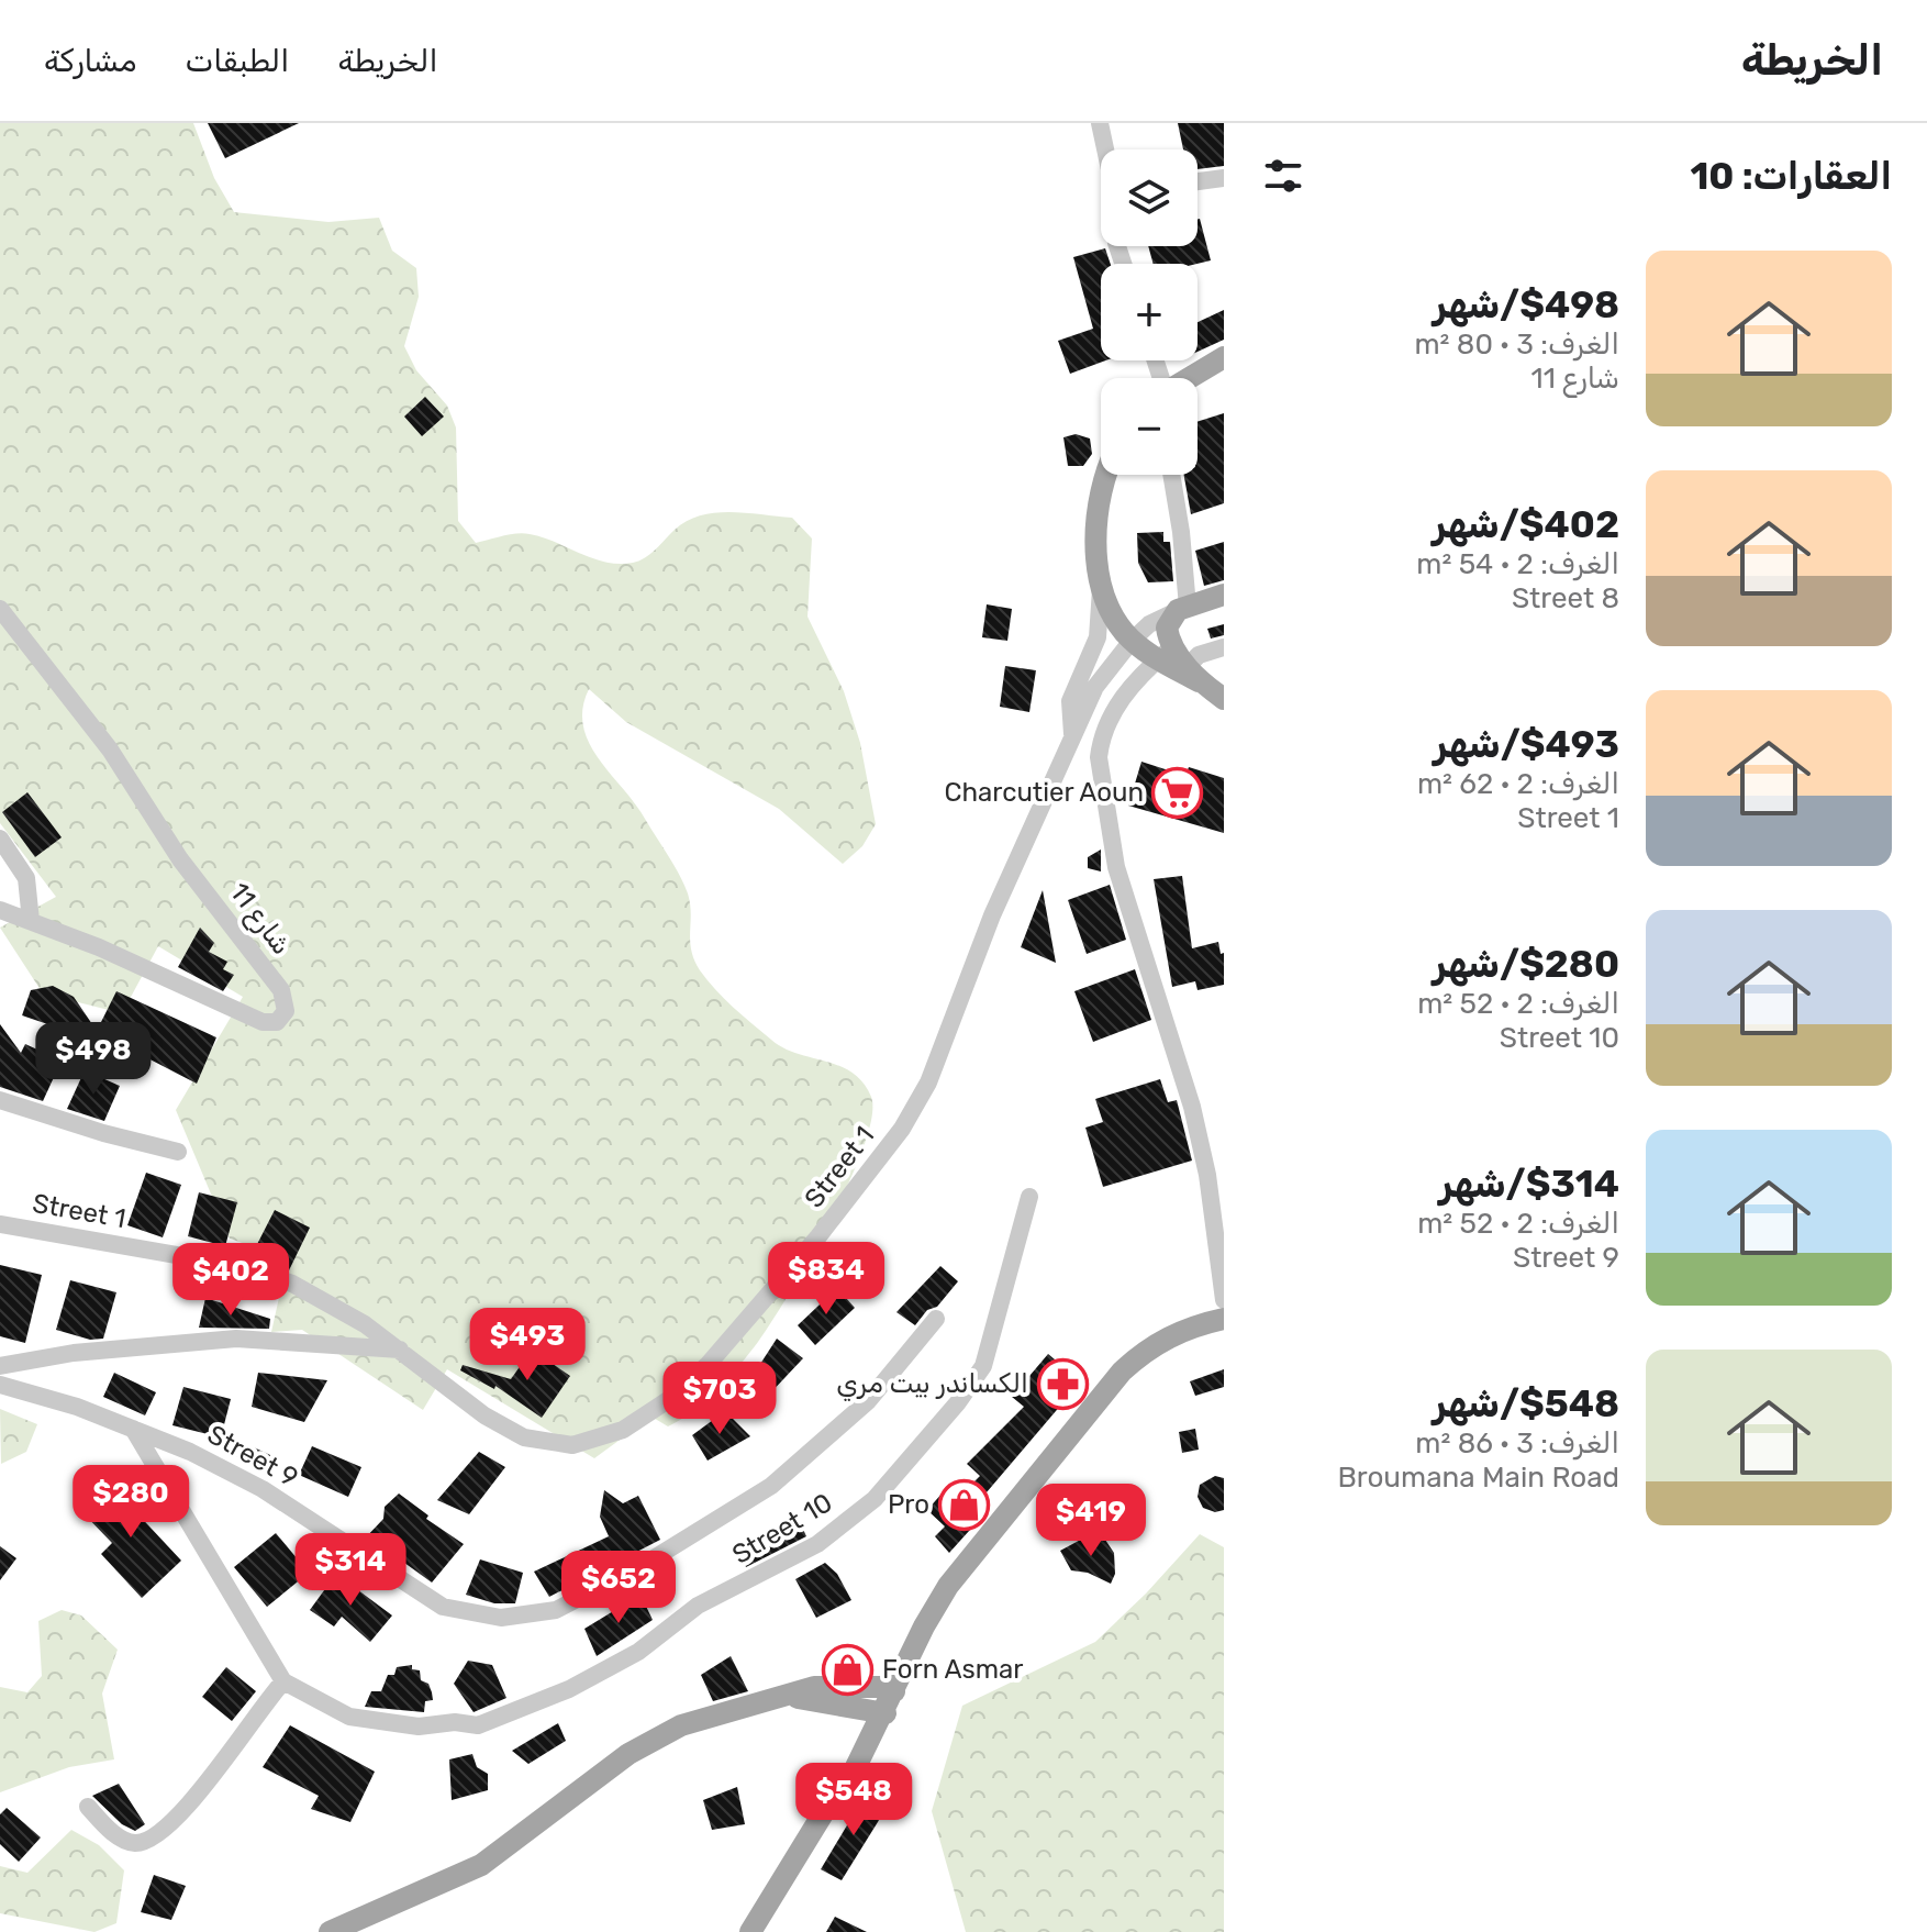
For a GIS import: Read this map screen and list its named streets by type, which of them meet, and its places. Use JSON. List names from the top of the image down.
{
  "streets": {
    "street": [
      "شارع 11",
      "Street 1",
      "Street 9",
      "Street 10"
    ]
  },
  "places": {
    "supermarket": ["Charcutier Aoun"],
    "pharmacy": ["الكساندر بيت مري"],
    "shop": ["Pro", "Forn Asmar"]
  },
  "page": {
    "header": "الخريطة",
    "nav": ["الخريطة", "الطبقات", "مشاركة"],
    "heading": "العقارات: 10",
    "map_buttons": ["+", "−"],
    "list": [
      {
        "name": "$498/شهر",
        "note": "الغرف: 3 · 80 m² · شارع 11"
      },
      {
        "name": "$402/شهر",
        "note": "الغرف: 2 · 54 m² · Street 8"
      },
      {
        "name": "$493/شهر",
        "note": "الغرف: 2 · 62 m² · Street 1"
      },
      {
        "name": "$280/شهر",
        "note": "الغرف: 2 · 52 m² · Street 10"
      },
      {
        "name": "$314/شهر",
        "note": "الغرف: 2 · 52 m² · Street 9"
      },
      {
        "name": "$548/شهر",
        "note": "الغرف: 3 · 86 m² · Broumana Main Road"
      }
    ],
    "price": [
      "$498",
      "$834",
      "$402",
      "$493",
      "$703",
      "$280",
      "$419",
      "$314",
      "$652",
      "$548"
    ]
  }
}
